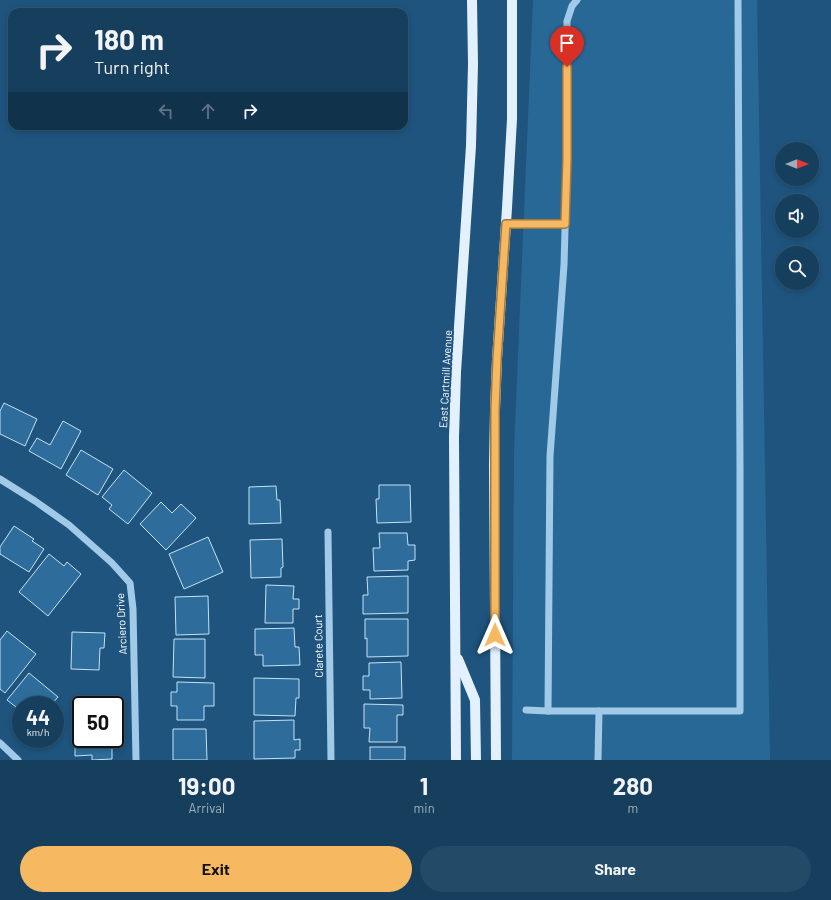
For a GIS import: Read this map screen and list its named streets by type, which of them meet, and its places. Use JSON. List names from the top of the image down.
{
  "streets": {
    "main road": ["East Cartmill Avenue"],
    "street": ["Arciero Drive", "Clarete Court"]
  },
  "north": "right",
  "page": {
    "turn": ["180 m", "Turn right"],
    "speed": "44 km/h",
    "limit": "50",
    "eta": [
      "19:00",
      "Arrival",
      "1",
      "min",
      "280",
      "m"
    ],
    "buttons": ["Exit", "Share"]
  }
}
